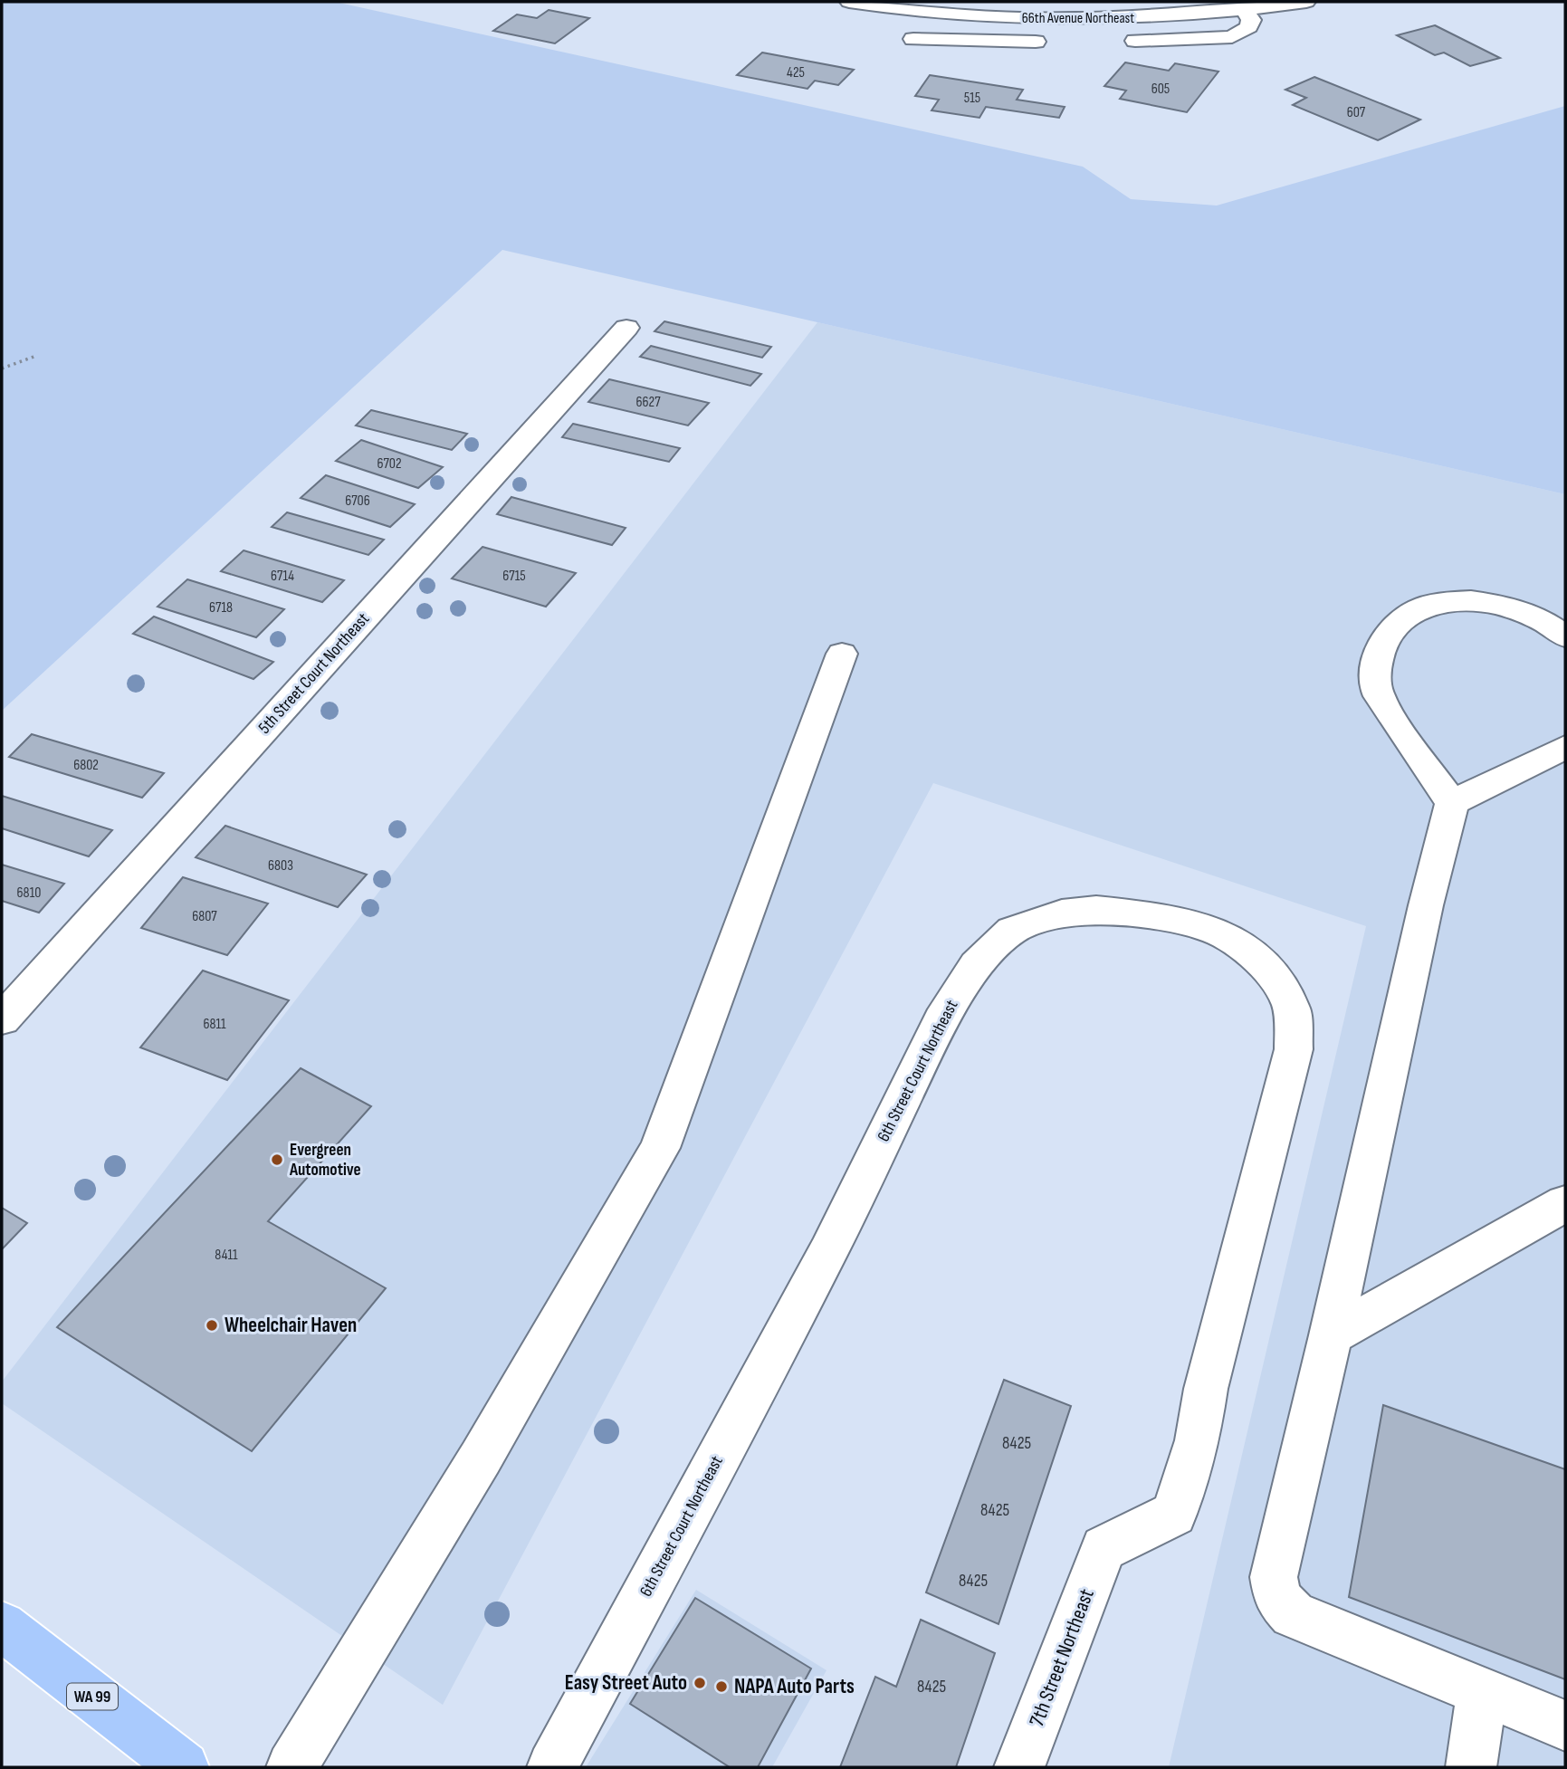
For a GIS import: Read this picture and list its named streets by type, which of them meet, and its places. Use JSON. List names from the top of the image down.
{
  "streets": {
    "main road": ["WA 99"],
    "street": [
      "66th Avenue Northeast",
      "5th Street Court Northeast",
      "6th Street Court Northeast",
      "7th Street Northeast"
    ]
  },
  "crossings": [
    ["6th Street Court Northeast", "7th Street Northeast"]
  ],
  "places": [
    "Evergreen Automotive",
    "Wheelchair Haven",
    "Easy Street Auto",
    "NAPA Auto Parts"
  ],
  "house_numbers": [
    "425",
    "605",
    "515",
    "607",
    "6627",
    "6702",
    "6706",
    "6714",
    "6715",
    "6718",
    "6802",
    "6803",
    "6810",
    "6807",
    "6811",
    "8411",
    "8425",
    "8425",
    "8425",
    "8425"
  ]
}
